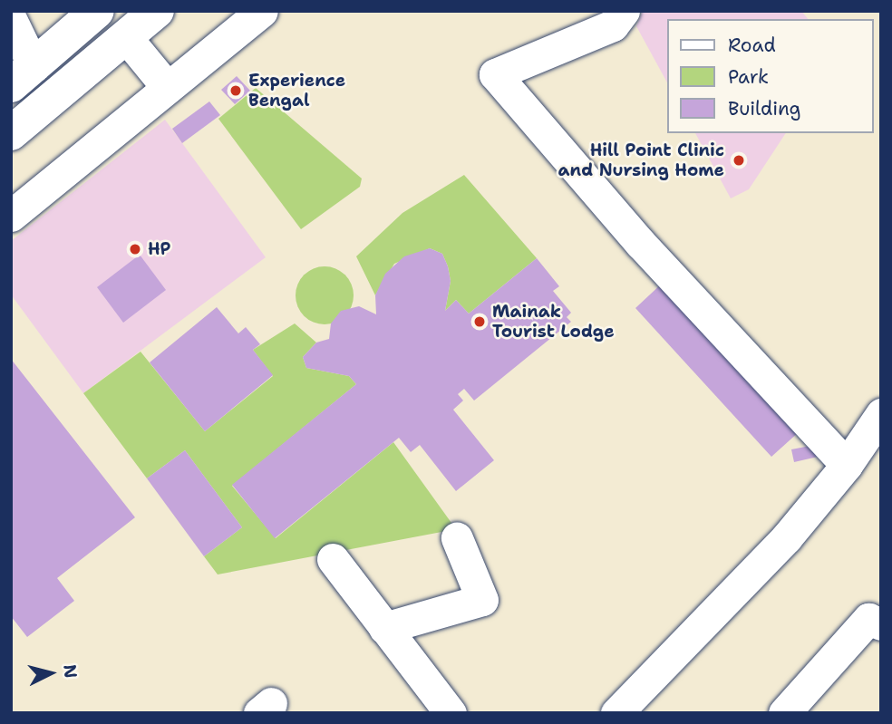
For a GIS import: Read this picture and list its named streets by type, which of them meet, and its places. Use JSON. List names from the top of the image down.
{
  "places": [
    "Experience Bengal",
    "Hill Point Clinic and Nursing Home",
    "HP",
    "Mainak Tourist Lodge"
  ],
  "legend": ["Road", "Park", "Building"],
  "north": "right"
}
